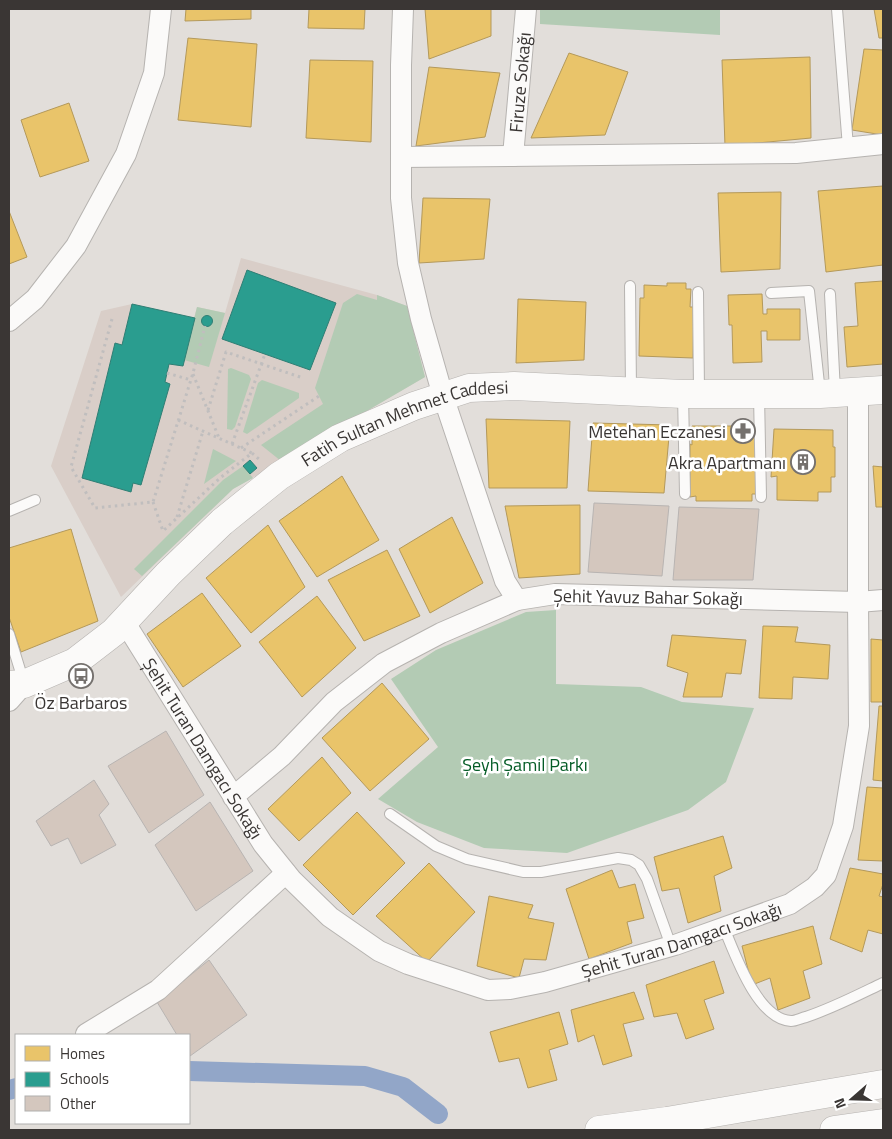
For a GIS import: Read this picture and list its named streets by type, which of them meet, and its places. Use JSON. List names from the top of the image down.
{
  "streets": {
    "main road": ["Fatih Sultan Mehmet Caddesi"],
    "street": ["Firuze Sokağı", "Şehit Yavuz Bahar Sokağı", "Şehit Turan Damgacı Sokağı"]
  },
  "crossings": [
    ["Fatih Sultan Mehmet Caddesi", "Şehit Turan Damgacı Sokağı"],
    ["Şehit Yavuz Bahar Sokağı", "Şehit Turan Damgacı Sokağı"]
  ],
  "parks": ["Şeyh Şamil Parkı"],
  "places": {
    "pharmacy": ["Metehan Eczanesi"],
    "building": ["Akra Apartmanı"],
    "bus stop": ["Öz Barbaros"]
  },
  "legend": ["Homes", "Schools", "Other"],
  "north": "left"
}
